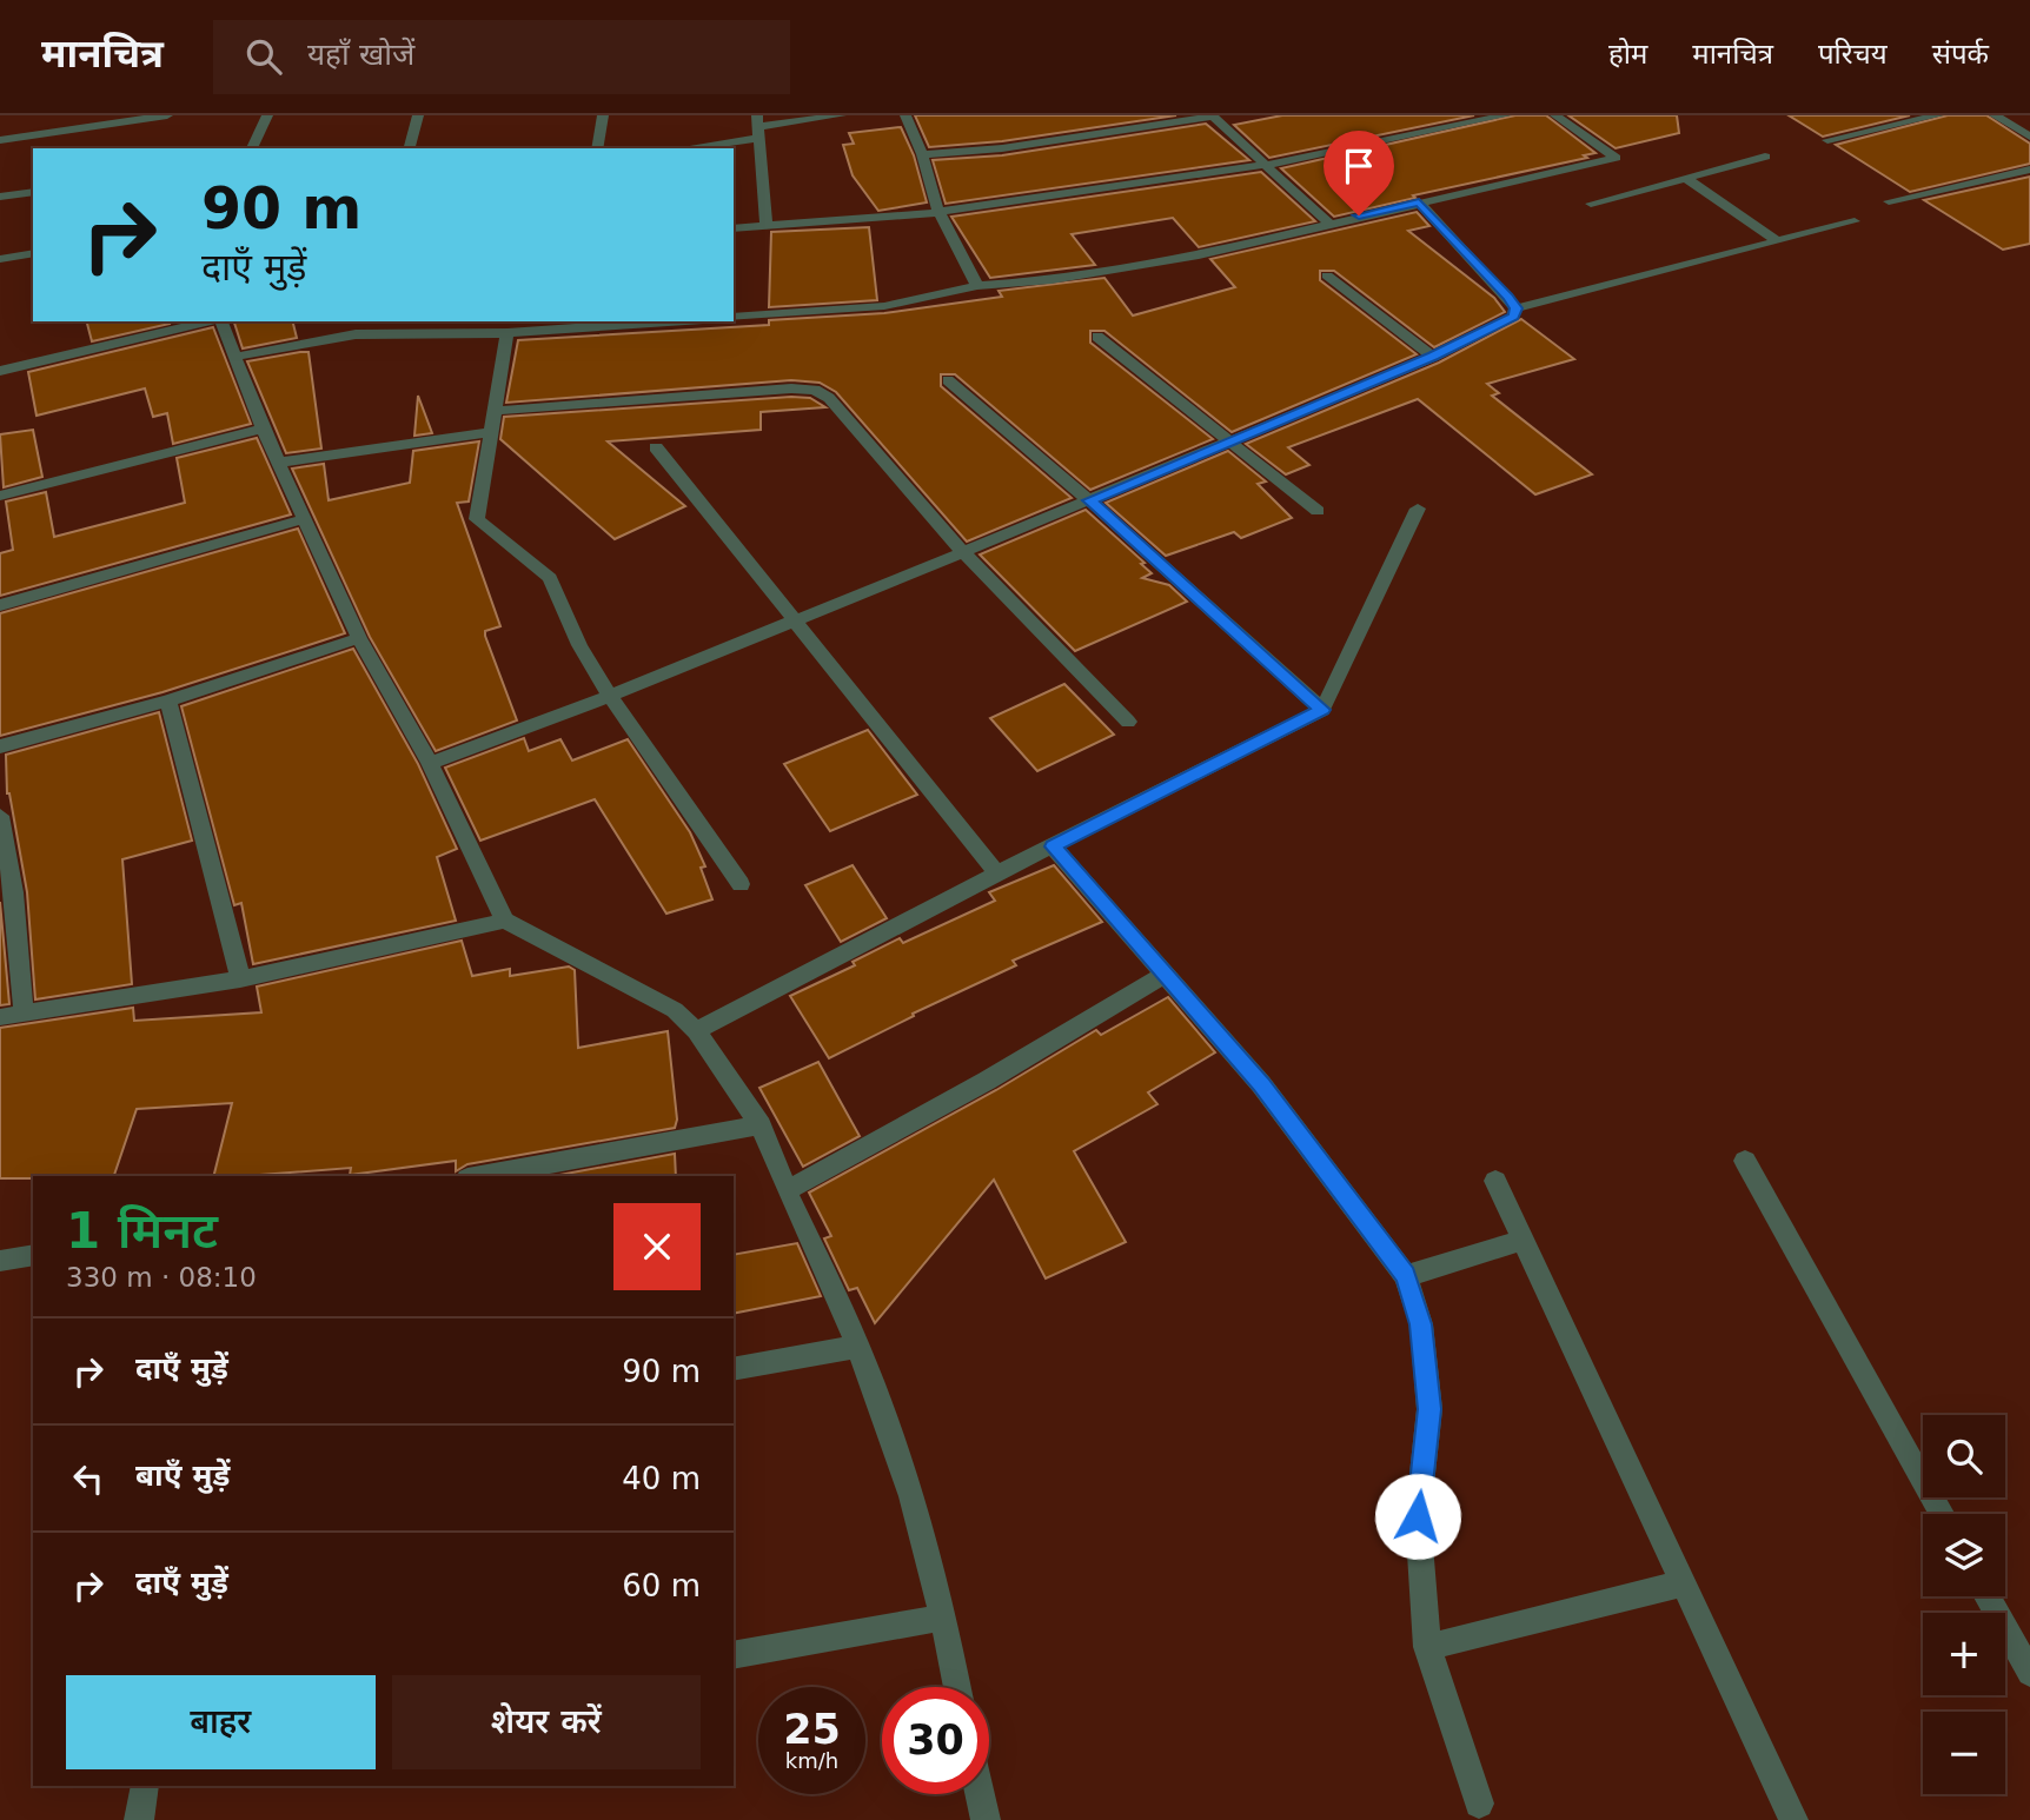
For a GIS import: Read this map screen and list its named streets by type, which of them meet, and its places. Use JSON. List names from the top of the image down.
{
  "page": {
    "header": "मानचित्र",
    "search": "यहाँ खोजें",
    "nav": [
      "होम",
      "मानचित्र",
      "परिचय",
      "संपर्क"
    ],
    "turn": ["90 m", "दाएँ मुड़ें"],
    "heading": ["1 मिनट", "330 m · 08:10"],
    "list": [
      {
        "name": "दाएँ मुड़ें",
        "value": "90 m"
      },
      {
        "name": "बाएँ मुड़ें",
        "value": "40 m"
      },
      {
        "name": "दाएँ मुड़ें",
        "value": "60 m"
      }
    ],
    "map_buttons": ["+", "−"],
    "buttons": ["बाहर", "शेयर करें"],
    "speed": "25 km/h",
    "limit": "30"
  }
}
